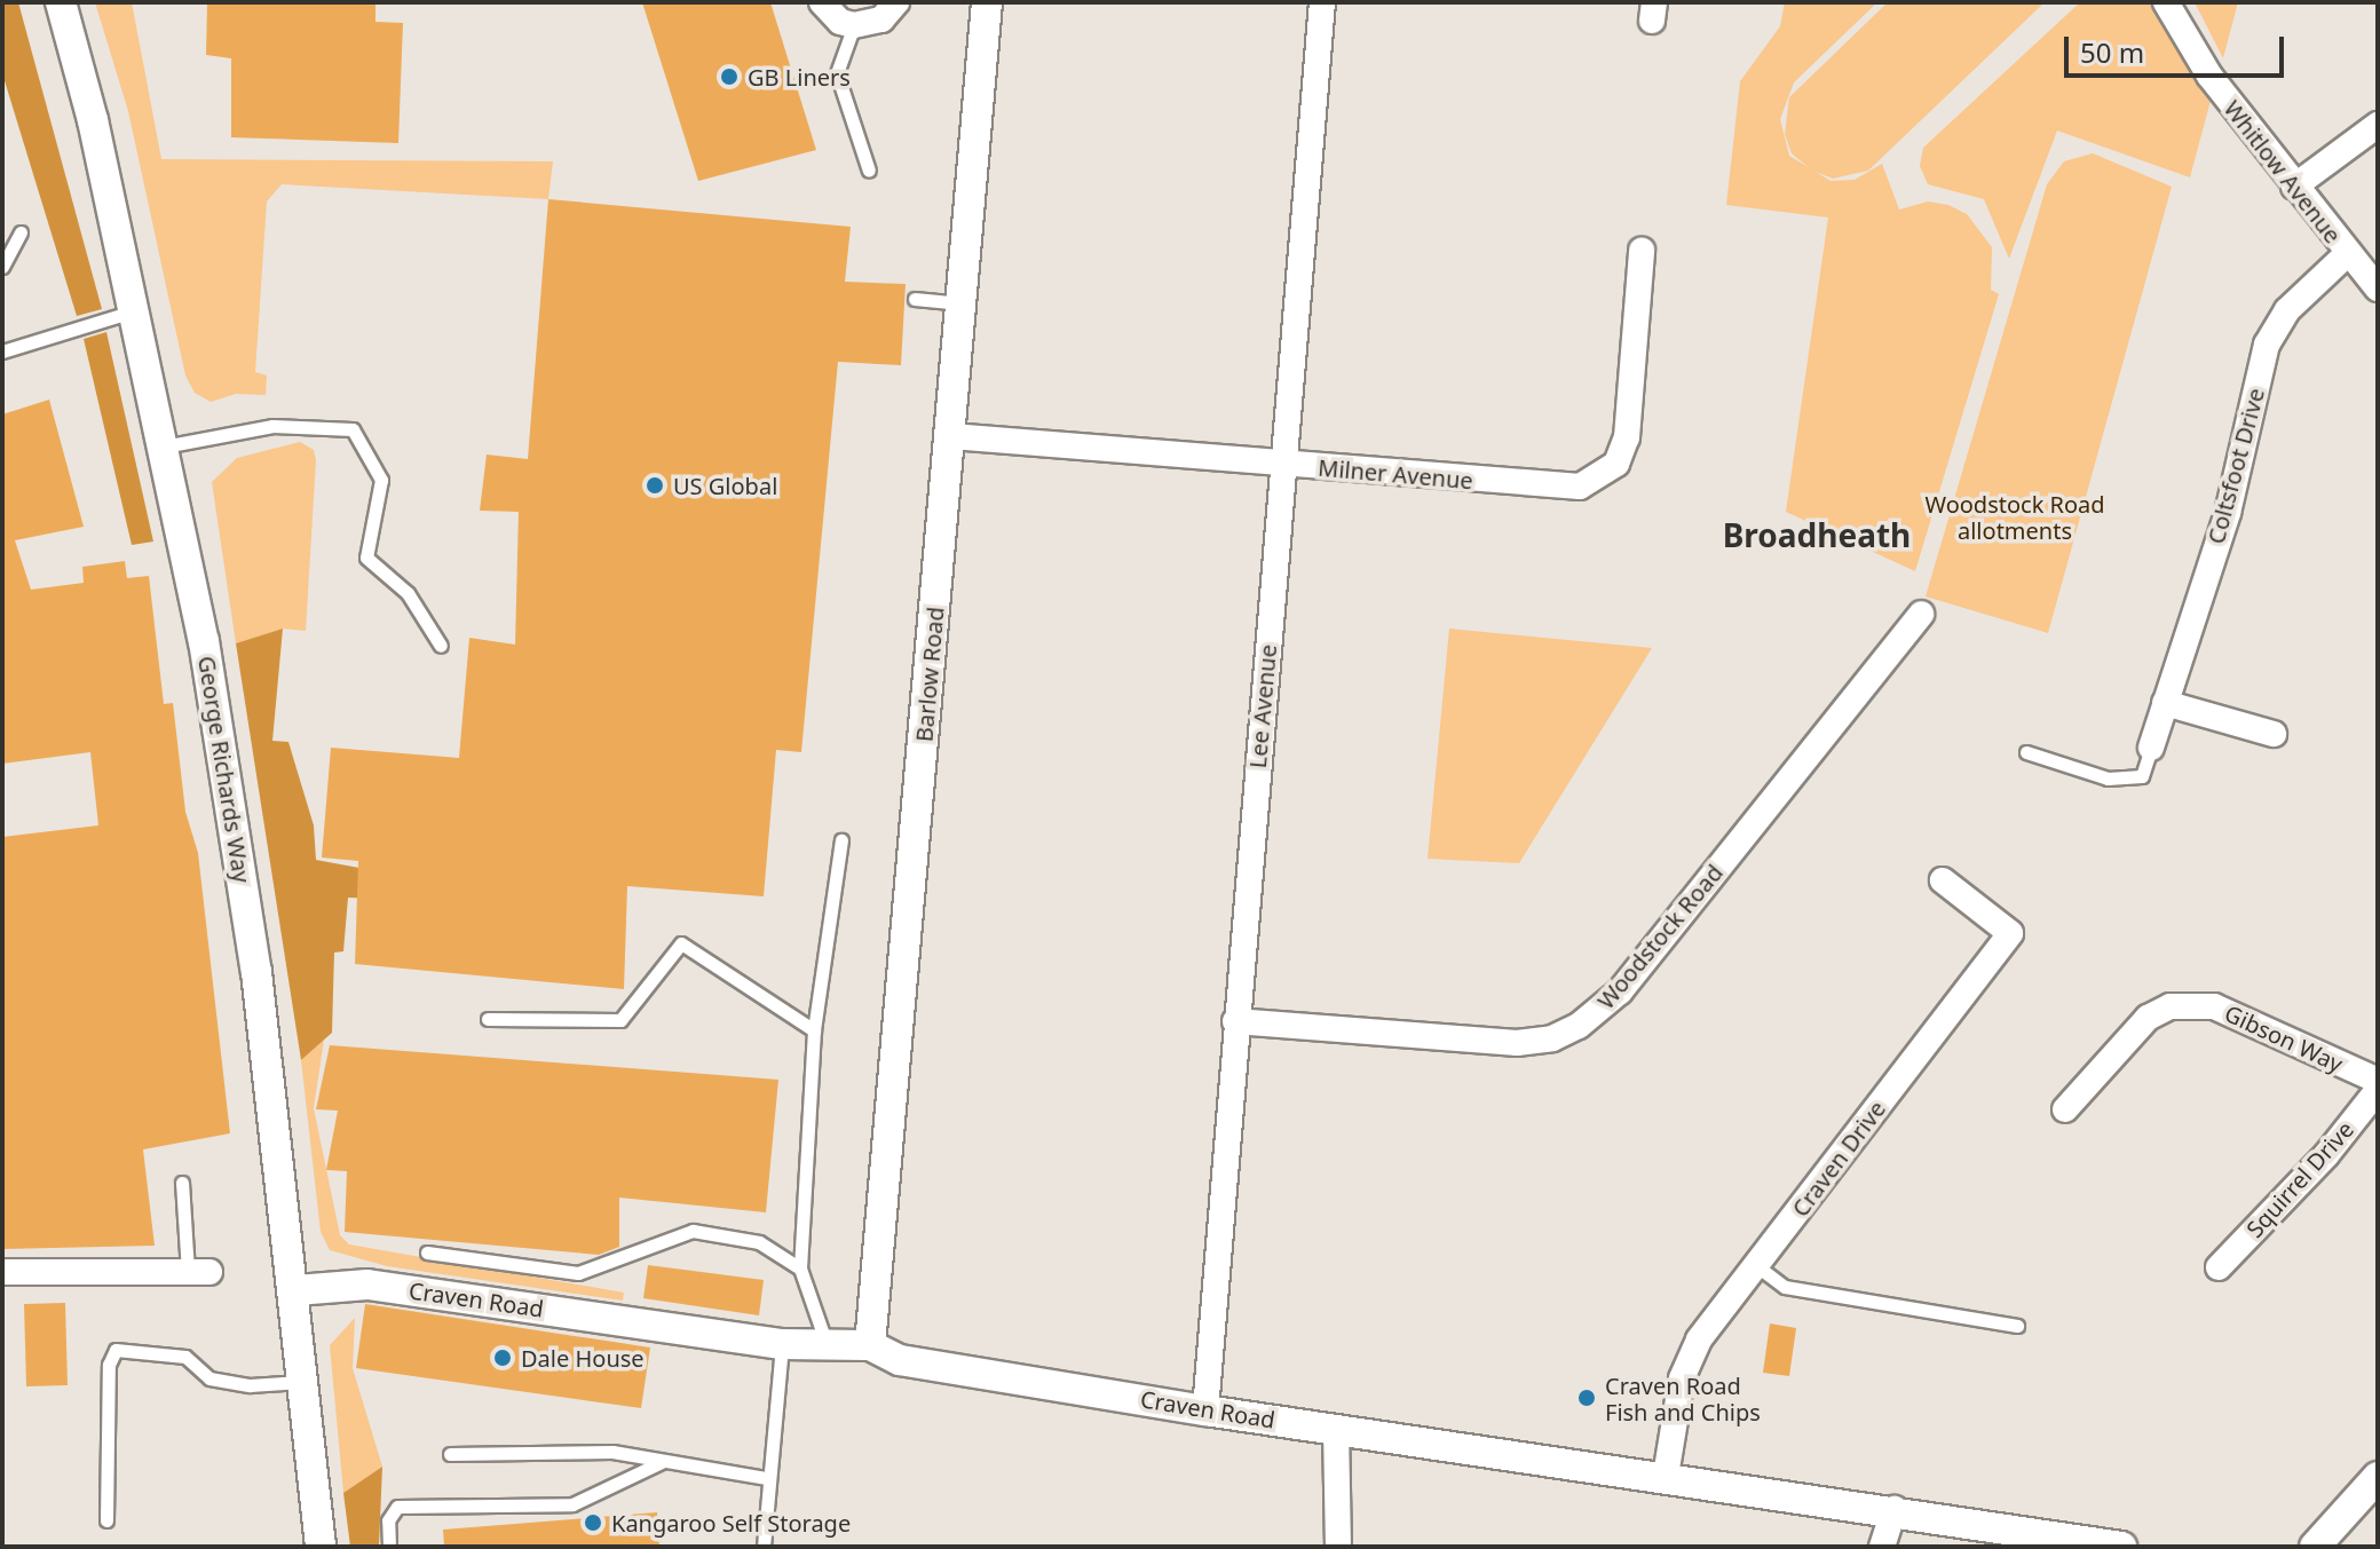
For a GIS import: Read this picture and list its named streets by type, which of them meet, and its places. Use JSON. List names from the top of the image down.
{
  "streets": {
    "street": [
      "Whitlow Avenue",
      "Coltsfoot Drive",
      "Milner Avenue",
      "Barlow Road",
      "Lee Avenue",
      "George Richards Way",
      "Woodstock Road",
      "Gibson Way",
      "Craven Drive",
      "Squirrel Drive",
      "Craven Road"
    ]
  },
  "crossings": [
    ["Whitlow Avenue", "Coltsfoot Drive"],
    ["Milner Avenue", "Barlow Road"],
    ["Milner Avenue", "Lee Avenue"],
    ["Barlow Road", "Craven Road"],
    ["Lee Avenue", "Woodstock Road"],
    ["Lee Avenue", "Craven Road"],
    ["George Richards Way", "Craven Road"],
    ["Craven Drive", "Craven Road"]
  ],
  "districts": ["Broadheath"],
  "parks": ["Woodstock Road allotments"],
  "places": [
    "GB Liners",
    "US Global",
    "Dale House",
    "Craven Road Fish and Chips",
    "Kangaroo Self Storage"
  ],
  "scale_bar": "50 m"
}
